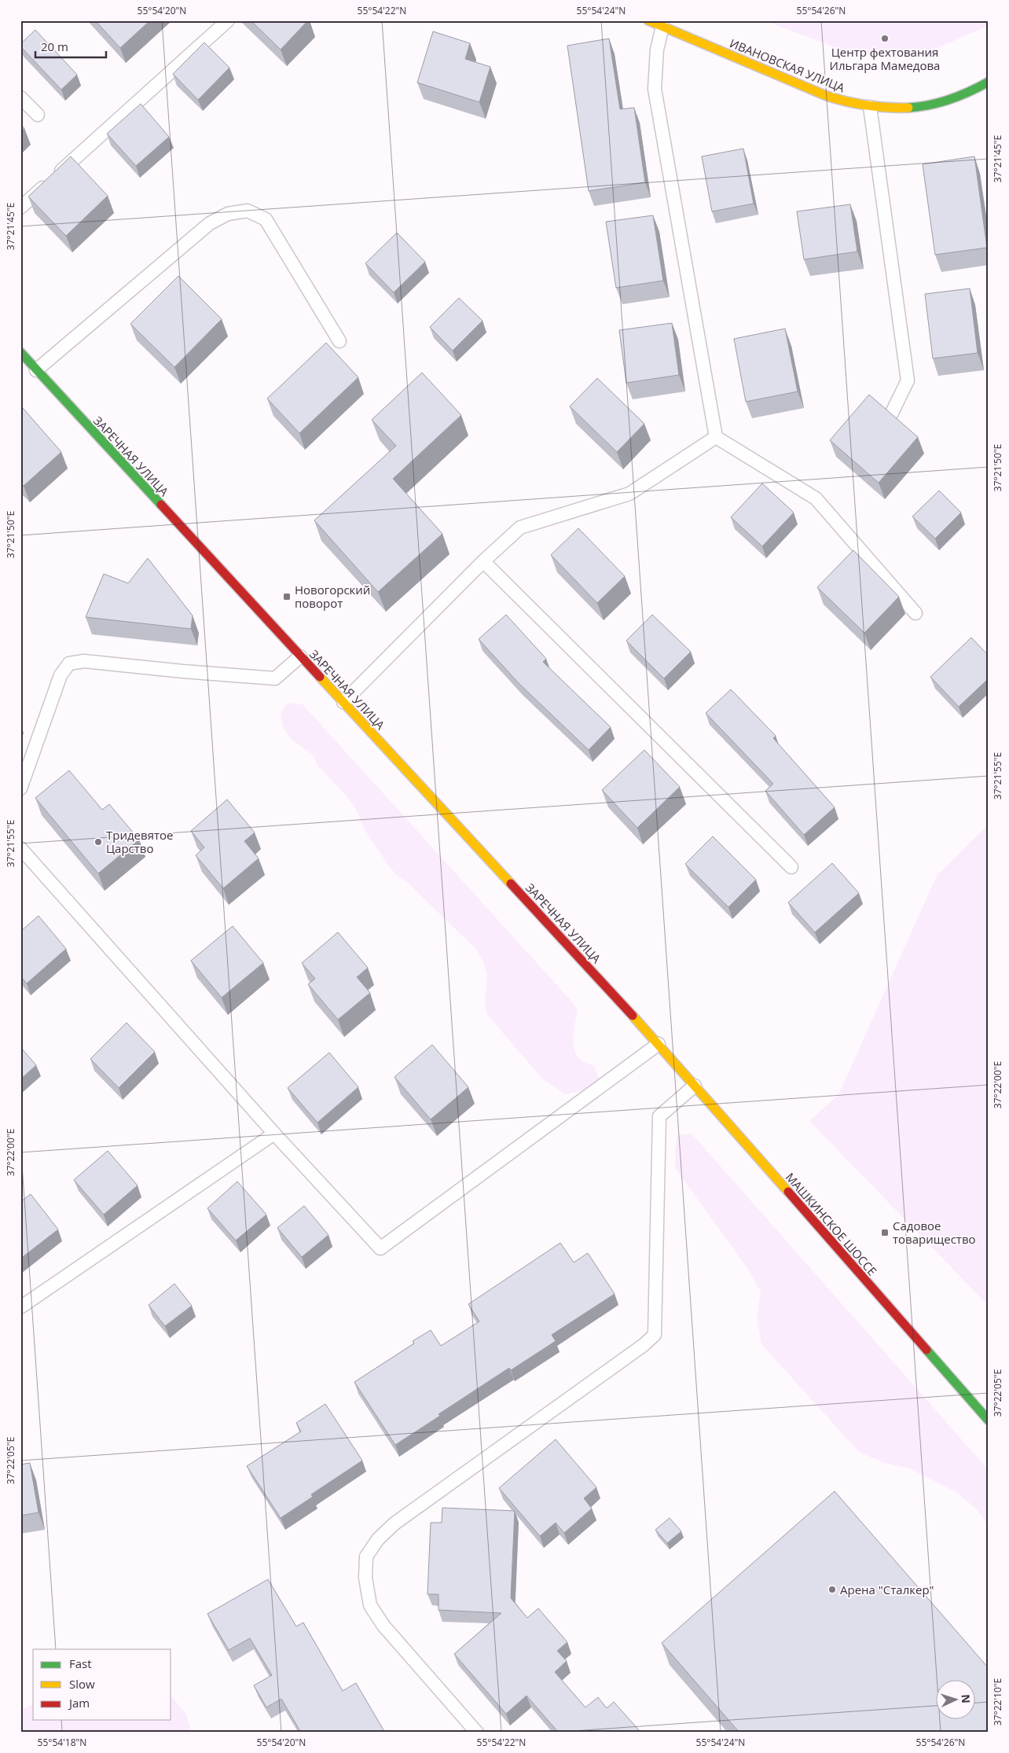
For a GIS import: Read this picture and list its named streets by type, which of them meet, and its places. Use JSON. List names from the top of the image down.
{
  "streets": {
    "main road": ["ИВАНОВСКАЯ УЛИЦА", "ЗАРЕЧНАЯ УЛИЦА", "МАШКИНСКОЕ ШОССЕ"]
  },
  "crossings": [
    ["ЗАРЕЧНАЯ УЛИЦА", "МАШКИНСКОЕ ШОССЕ"]
  ],
  "places": {
    "other": ["Центр фехтования Ильгара Мамедова", "Тридевятое Царство", "Арена \"Сталкер\""],
    "transit": ["Новогорский поворот", "Садовое товарищество"]
  },
  "legend": ["Fast", "Slow", "Jam"],
  "scale_bar": "20 m",
  "north": "right",
  "coordinates": [
    "55°54'20\"N",
    "55°54'22\"N",
    "55°54'24\"N",
    "55°54'26\"N",
    "37°21'45\"E",
    "37°21'50\"E",
    "37°21'55\"E",
    "37°22'00\"E",
    "37°22'05\"E",
    "37°22'10\"E",
    "55°54'18\"N"
  ]
}
